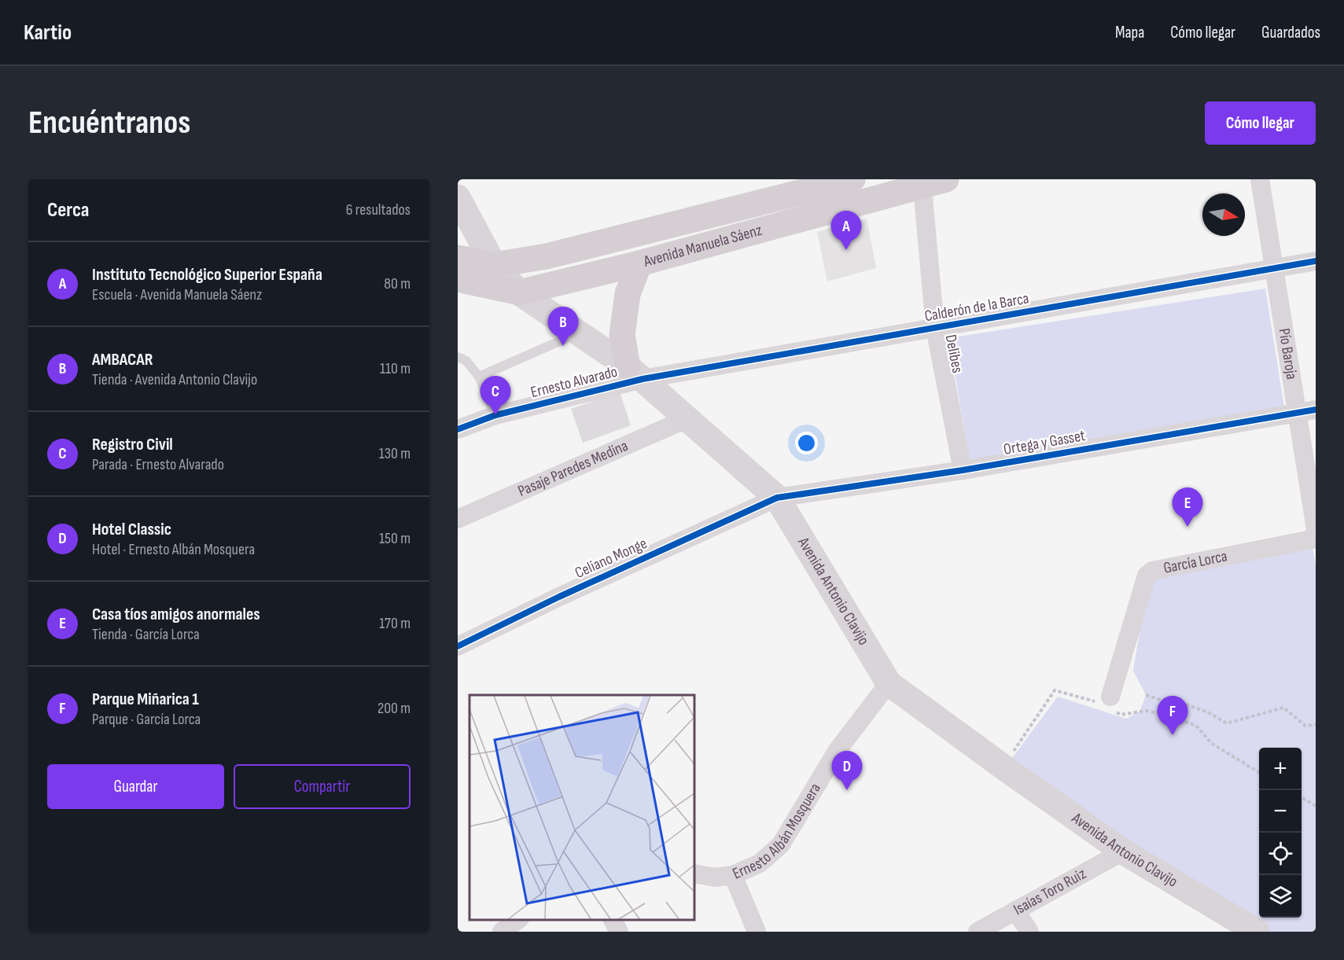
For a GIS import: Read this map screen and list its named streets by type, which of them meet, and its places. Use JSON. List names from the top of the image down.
{
  "streets": {
    "main road": ["Avenida Manuela Sáenz", "Avenida Antonio Clavijo"],
    "street": [
      "Calderón de la Barca",
      "Delibes",
      "Pío Baroja",
      "Ernesto Alvarado",
      "Ortega y Gasset",
      "Pasaje Paredes Medina",
      "Celiano Monge",
      "García Lorca",
      "Ernesto Albán Mosquera",
      "Isaías Toro Ruiz"
    ]
  },
  "crossings": [
    ["Avenida Manuela Sáenz", "Delibes"],
    ["Avenida Manuela Sáenz", "Avenida Antonio Clavijo"],
    ["Calderón de la Barca", "Delibes"],
    ["Calderón de la Barca", "Pío Baroja"],
    ["Calderón de la Barca", "Ernesto Alvarado"],
    ["Calderón de la Barca", "Avenida Antonio Clavijo"],
    ["Delibes", "Ortega y Gasset"],
    ["Pío Baroja", "Ortega y Gasset"],
    ["Ernesto Alvarado", "Avenida Antonio Clavijo"],
    ["Ortega y Gasset", "Celiano Monge"],
    ["Ortega y Gasset", "Avenida Antonio Clavijo"],
    ["Pasaje Paredes Medina", "Avenida Antonio Clavijo"],
    ["Celiano Monge", "Avenida Antonio Clavijo"],
    ["Avenida Antonio Clavijo", "Ernesto Albán Mosquera"],
    ["Avenida Antonio Clavijo", "Isaías Toro Ruiz"]
  ],
  "north": "right",
  "page": {
    "header": "Kartio",
    "nav": ["Mapa", "Cómo llegar", "Guardados"],
    "buttons": [
      "Cómo llegar",
      ["Guardar", "Compartir"]
    ],
    "title": "Encuéntranos",
    "heading": ["Cerca", "6 resultados"],
    "pins": [
      "A",
      "B",
      "C",
      "E",
      "F",
      "D"
    ],
    "list": [
      {
        "mark": "A",
        "name": "Instituto Tecnológico Superior España",
        "note": "Escuela · Avenida Manuela Sáenz",
        "value": "80 m"
      },
      {
        "mark": "B",
        "name": "AMBACAR",
        "note": "Tienda · Avenida Antonio Clavijo",
        "value": "110 m"
      },
      {
        "mark": "C",
        "name": "Registro Civil",
        "note": "Parada · Ernesto Alvarado",
        "value": "130 m"
      },
      {
        "mark": "D",
        "name": "Hotel Classic",
        "note": "Hotel · Ernesto Albán Mosquera",
        "value": "150 m"
      },
      {
        "mark": "E",
        "name": "Casa tíos amigos anormales",
        "note": "Tienda · García Lorca",
        "value": "170 m"
      },
      {
        "mark": "F",
        "name": "Parque Miñarica 1",
        "note": "Parque · García Lorca",
        "value": "200 m"
      }
    ],
    "map_buttons": ["+", "−"]
  }
}
